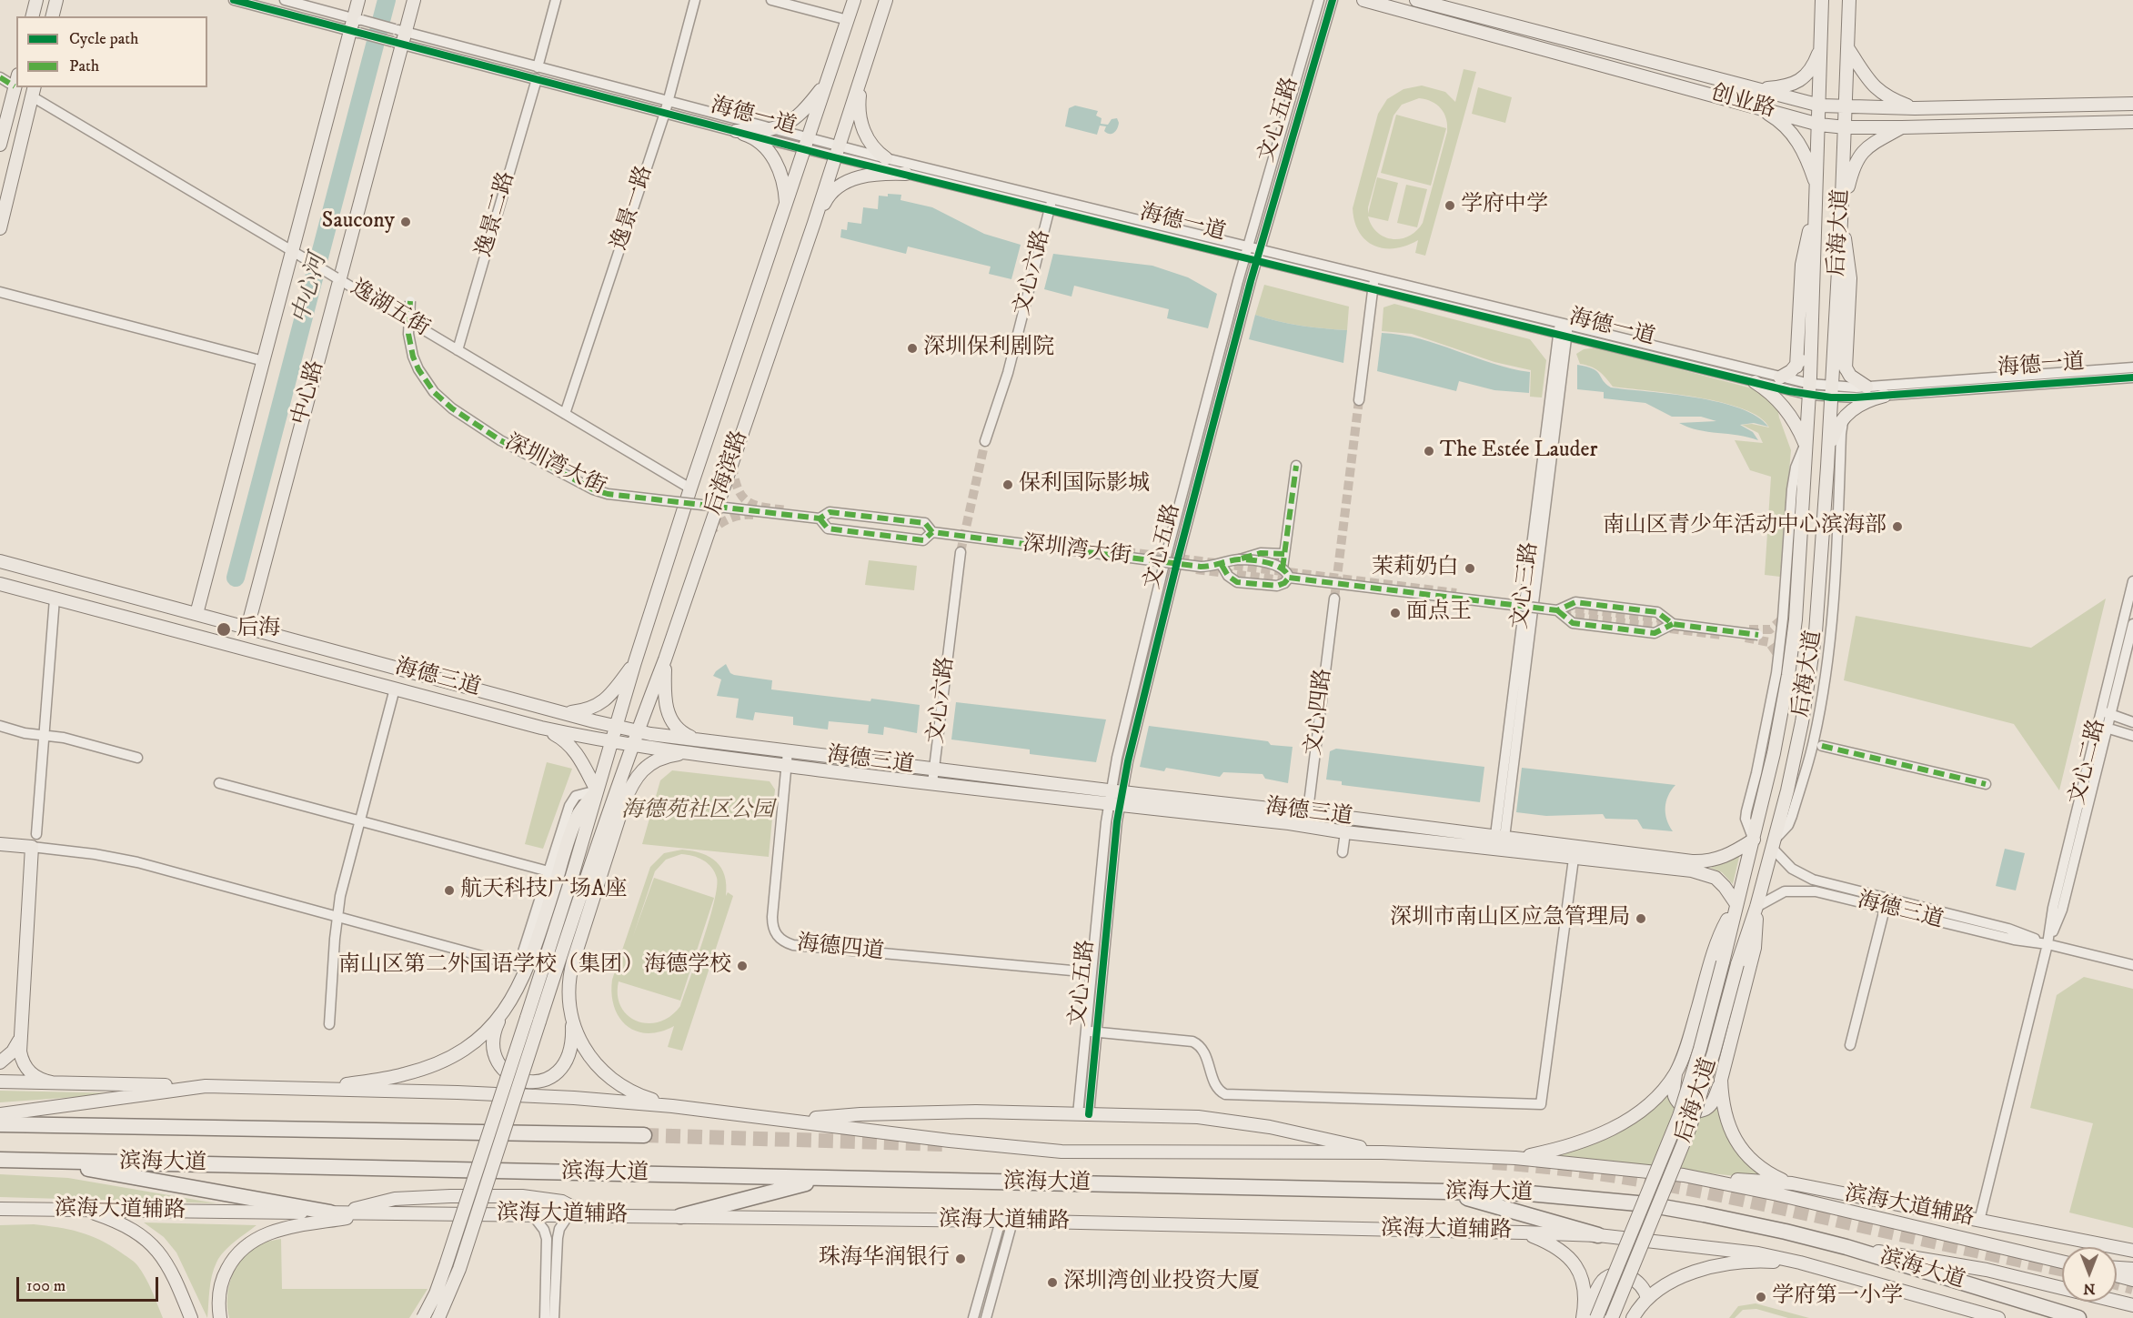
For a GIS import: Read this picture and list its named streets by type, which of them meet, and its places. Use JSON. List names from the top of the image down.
{
  "streets": {
    "highway": ["滨海大道"],
    "main road": [
      "创业路",
      "后海大道",
      "中心路",
      "后海滨路",
      "海德三道",
      "滨海大道辅路"
    ],
    "street": [
      "海德一道",
      "文心五路",
      "逸景一路",
      "逸景二路",
      "文心六路",
      "逸湖五街",
      "深圳湾大街",
      "文心三路",
      "文心四路",
      "文心二路",
      "海德四道"
    ]
  },
  "crossings": [
    ["创业路", "后海大道"],
    ["海德一道", "文心五路"],
    ["海德一道", "逸景一路"],
    ["海德一道", "逸景二路"],
    ["海德一道", "后海大道"],
    ["海德一道", "文心六路"],
    ["海德一道", "中心路"],
    ["海德一道", "后海滨路"],
    ["海德一道", "文心三路"],
    ["文心五路", "海德三道"],
    ["文心五路", "海德四道"],
    ["逸景一路", "逸湖五街"],
    ["逸景二路", "逸湖五街"],
    ["后海大道", "海德三道"],
    ["文心六路", "海德三道"],
    ["逸湖五街", "中心路"],
    ["逸湖五街", "后海滨路"],
    ["中心路", "海德三道"],
    ["后海滨路", "海德三道"],
    ["文心三路", "海德三道"],
    ["海德三道", "文心四路"],
    ["海德三道", "文心二路"],
    ["海德三道", "海德四道"],
    ["文心二路", "滨海大道辅路"],
    ["滨海大道", "滨海大道辅路"]
  ],
  "water": ["中心河"],
  "parks": ["海德苑社区公园"],
  "places": [
    "学府中学",
    "Saucony",
    "深圳保利剧院",
    "The Estée Lauder",
    "保利国际影城",
    "南山区青少年活动中心滨海部",
    "茉莉奶白",
    "面点王",
    "后海",
    "航天科技广场A座",
    "深圳市南山区应急管理局",
    "南山区第二外国语学校（集团）海德学校",
    "珠海华润银行",
    "深圳湾创业投资大厦",
    "学府第一小学"
  ],
  "legend": ["Cycle path", "Path"],
  "scale_bar": "100 m",
  "north": "bottom"
}
